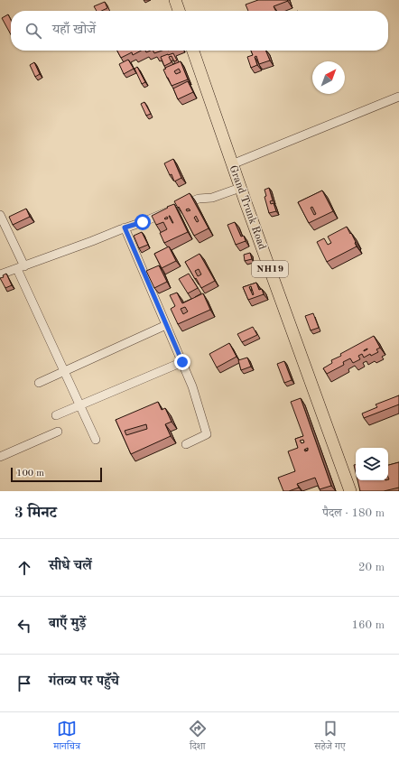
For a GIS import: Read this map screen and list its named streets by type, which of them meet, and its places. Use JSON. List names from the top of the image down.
{
  "streets": {
    "highway": ["Grand Trunk Road", "NH19"]
  },
  "scale_bar": "100 m",
  "north": "top right",
  "page": {
    "search": "यहाँ खोजें",
    "scale": "100 m",
    "heading": ["3 मिनट", "पैदल · 180 m"],
    "list": [
      ["सीधे चलें", "20 m"],
      ["बाएँ मुड़ें", "160 m"],
      "गंतव्य पर पहुँचे"
    ],
    "nav": ["मानचित्र", "दिशा", "सहेजे गए"]
  }
}
